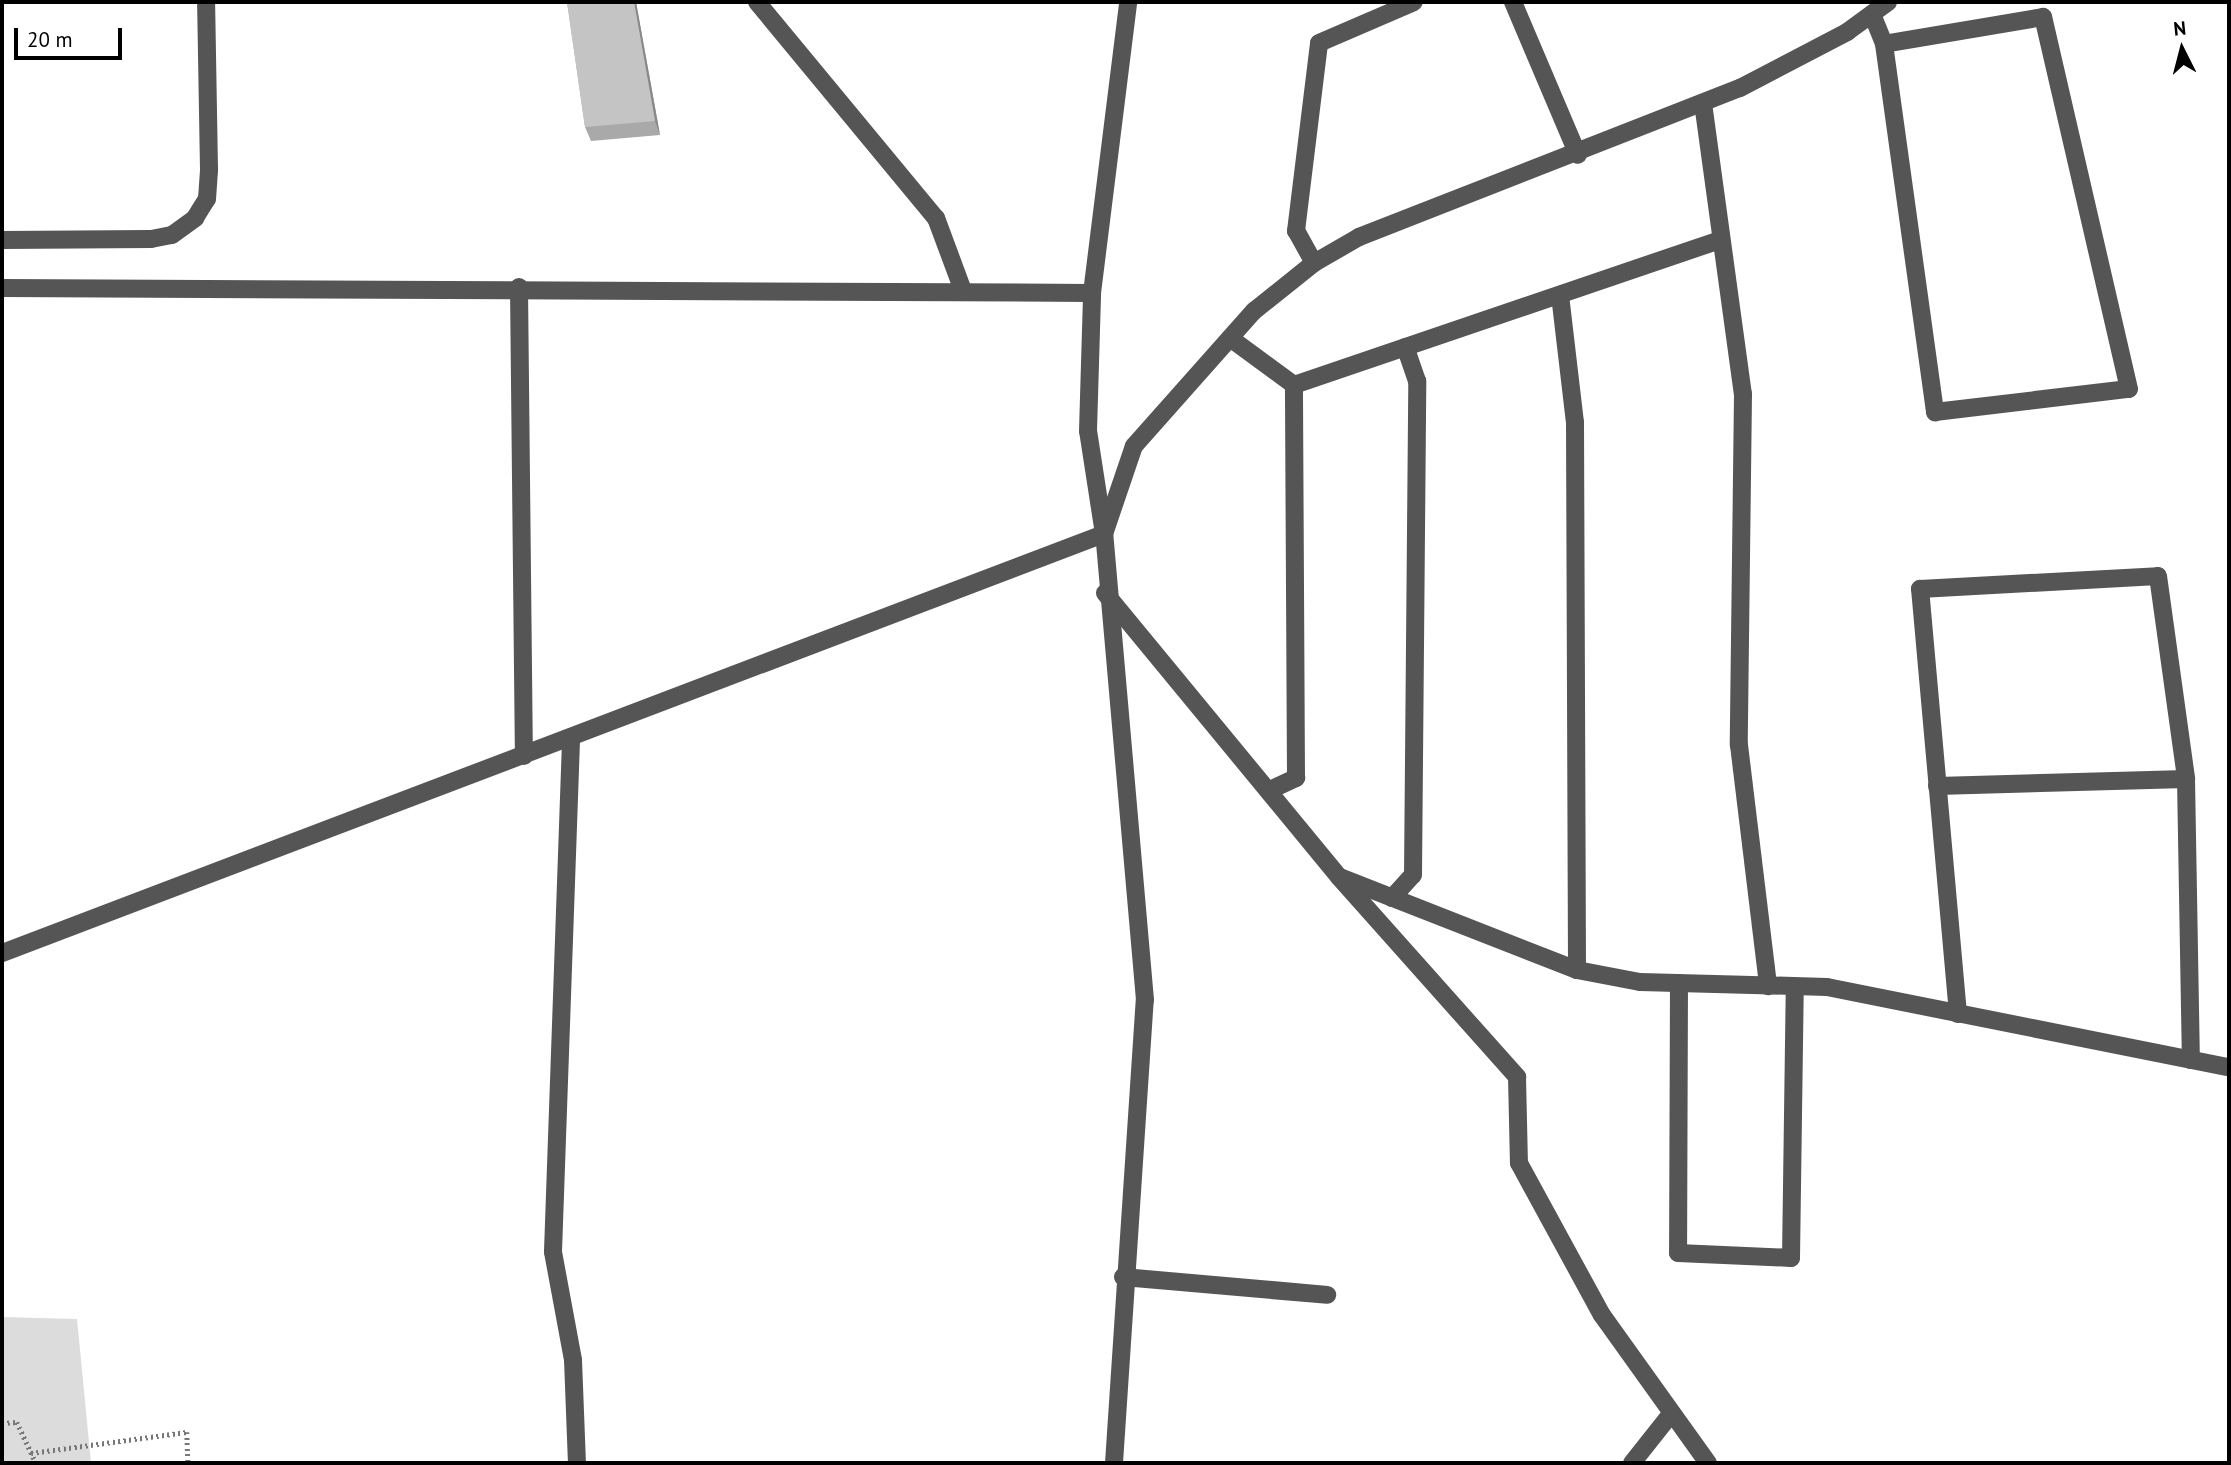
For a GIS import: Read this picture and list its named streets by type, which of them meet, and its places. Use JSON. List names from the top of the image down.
{
  "scale_bar": "20 m",
  "north": "top"
}
